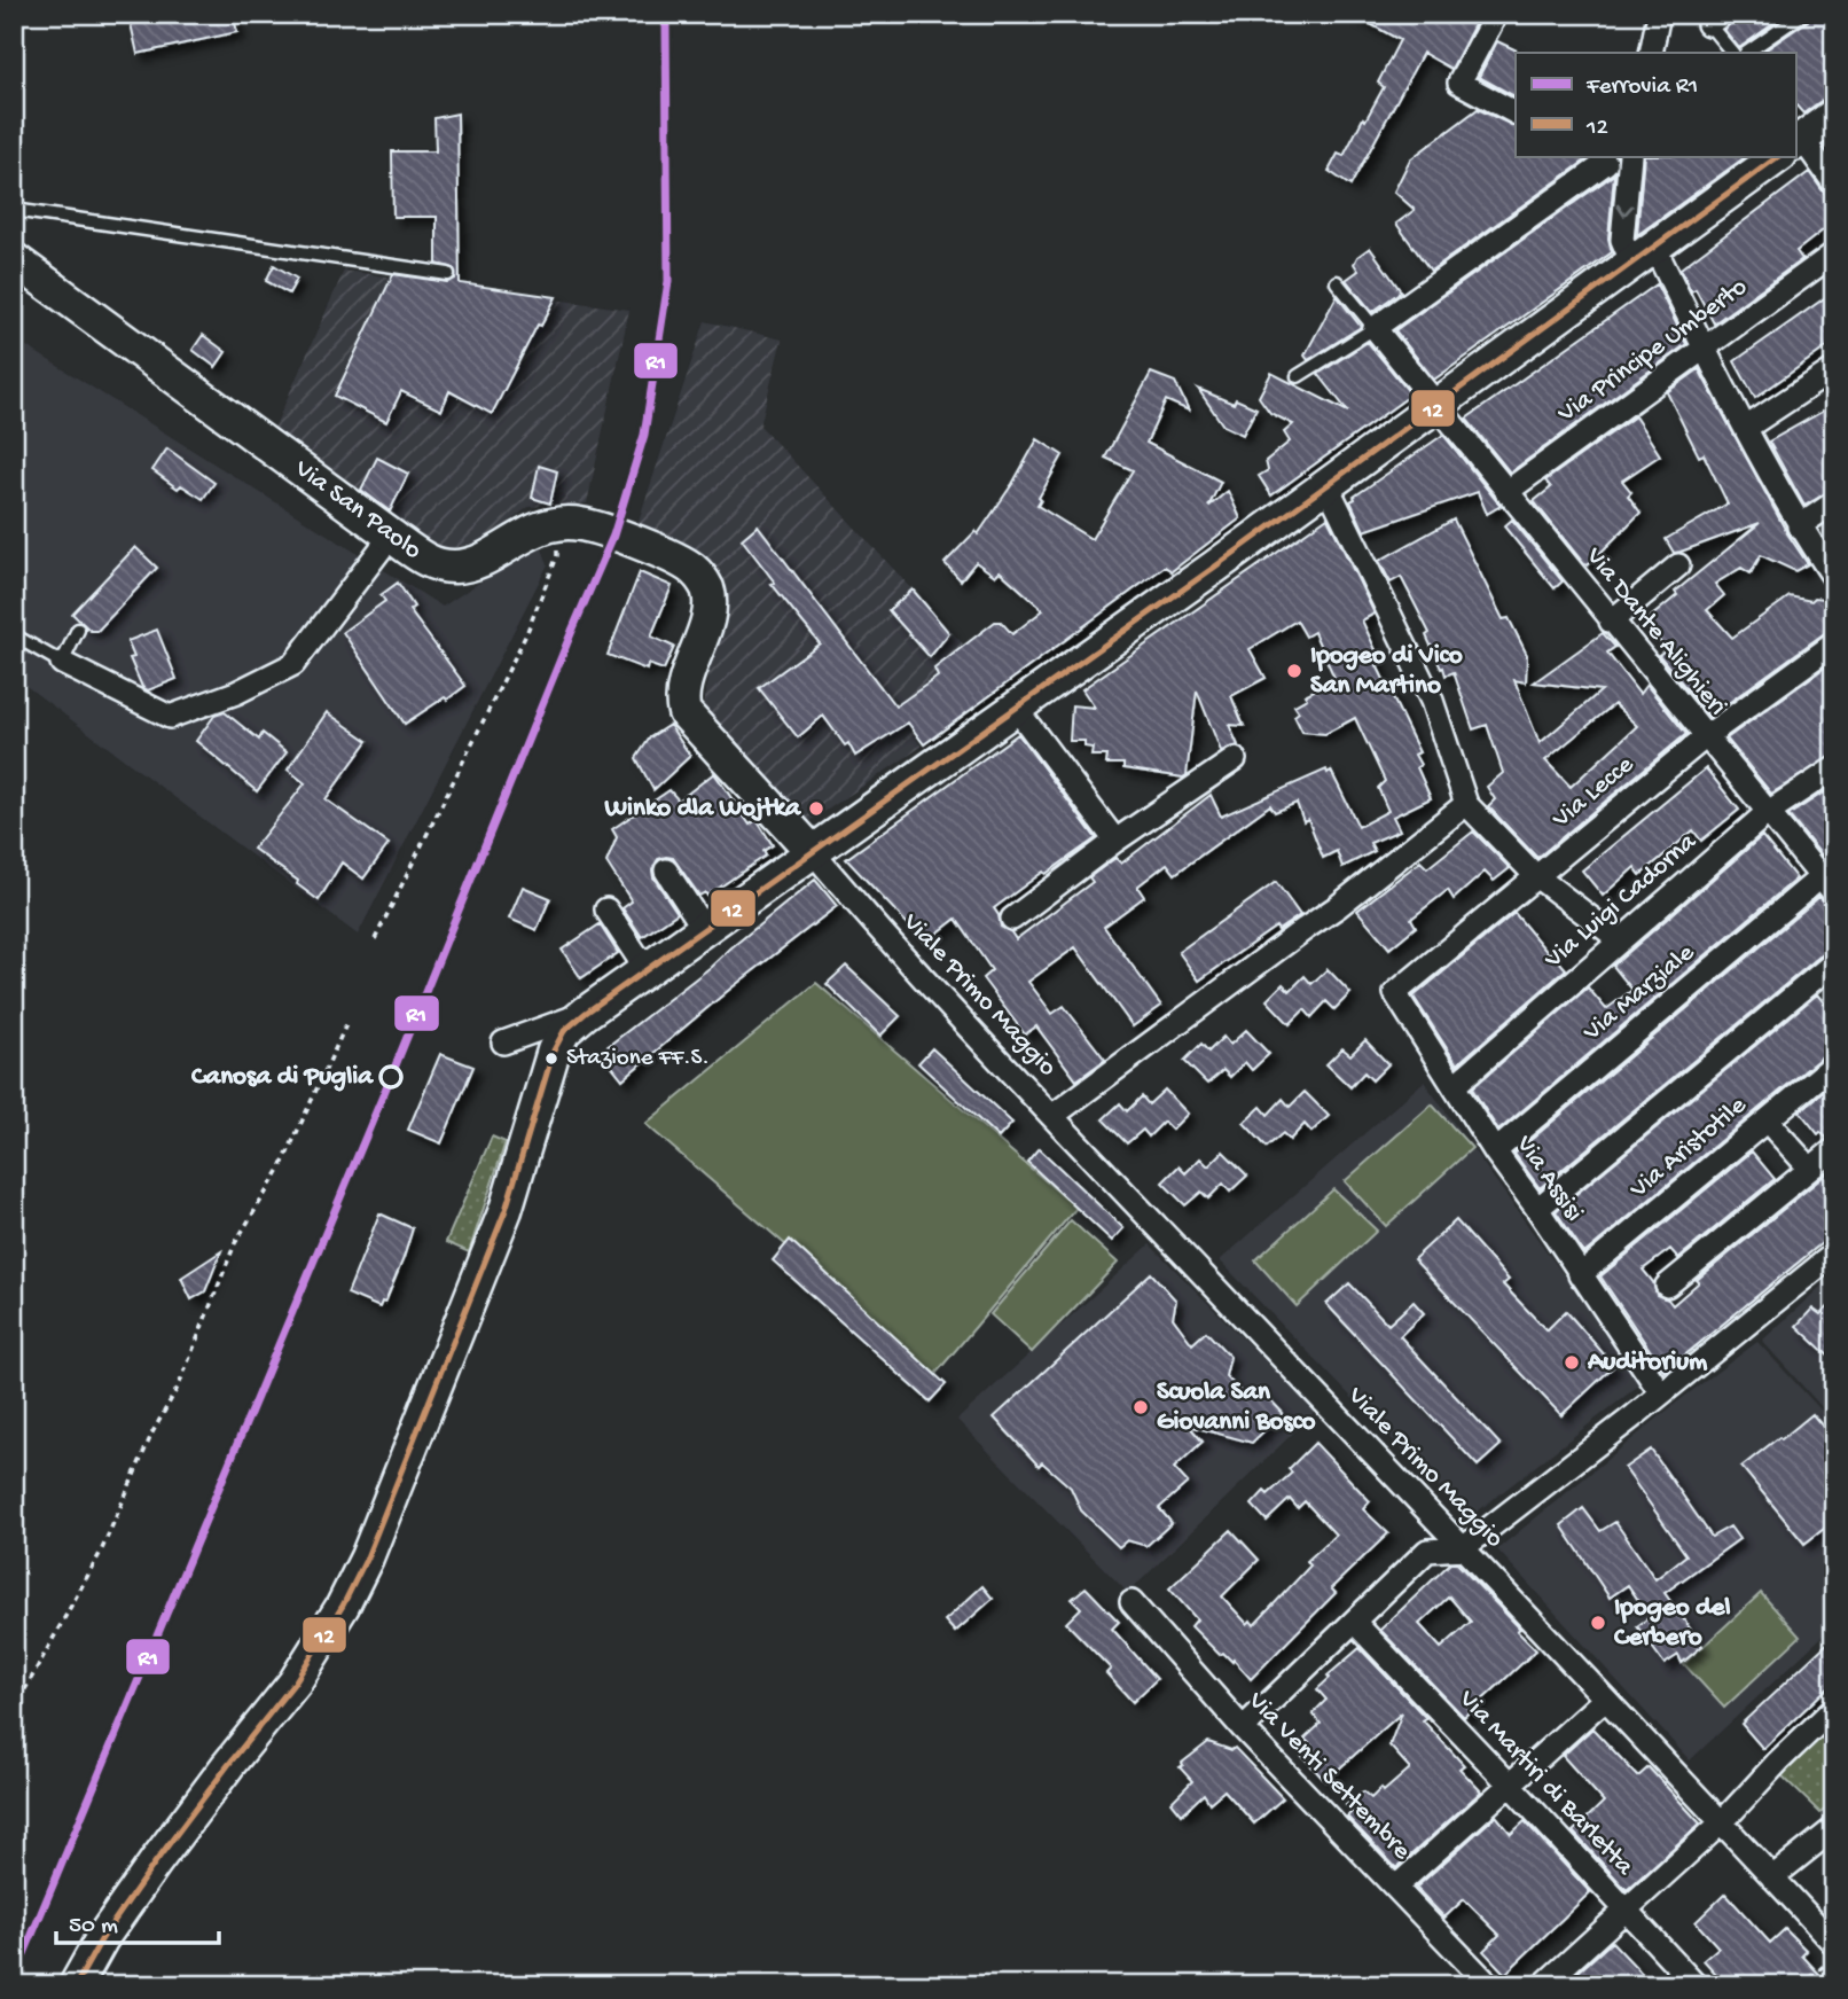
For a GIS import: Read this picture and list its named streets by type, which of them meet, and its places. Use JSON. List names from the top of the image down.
{
  "streets": {
    "street": [
      "Via Principe Umberto",
      "Via San Paolo",
      "Via Dante Alighieri",
      "Via Lecce",
      "Via Luigi Cadorna",
      "Via Marziale",
      "Viale Primo Maggio",
      "Via Aristotile",
      "Via Assisi",
      "Via Venti Settembre",
      "Via Martiri di Barletta"
    ]
  },
  "crossings": [
    ["Via Principe Umberto", "Via Dante Alighieri"],
    ["Via San Paolo", "Viale Primo Maggio"],
    ["Via Dante Alighieri", "Via Lecce"],
    ["Via Dante Alighieri", "Via Luigi Cadorna"],
    ["Via Dante Alighieri", "Via Marziale"],
    ["Via Lecce", "Via Assisi"],
    ["Via Luigi Cadorna", "Via Assisi"],
    ["Via Marziale", "Via Assisi"],
    ["Via Aristotile", "Via Assisi"]
  ],
  "places": [
    "Ipogeo di Vico San Martino",
    "Winko dla Wojtka",
    "Stazione FF.S.",
    "Canosa di Puglia",
    "Auditorium",
    "Scuola San Giovanni Bosco",
    "Ipogeo del Cerbero"
  ],
  "lines": ["rail line R1", "transit line 12"],
  "legend": ["Ferrovia R1", "12"],
  "scale_bar": "50 m"
}
